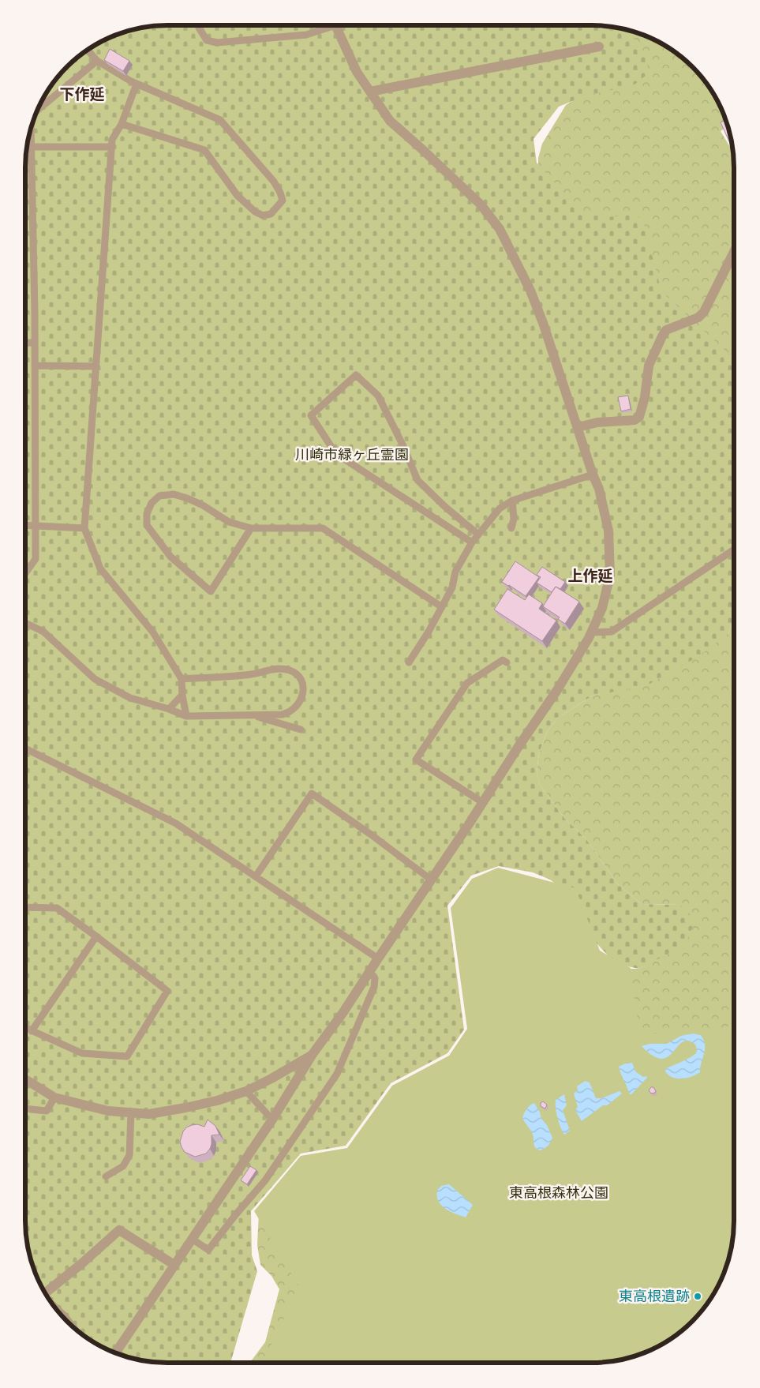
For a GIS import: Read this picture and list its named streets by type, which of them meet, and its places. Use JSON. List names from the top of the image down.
{
  "districts": ["下作延", "上作延"],
  "parks": ["川崎市緑ヶ丘霊園", "東高根森林公園"],
  "places": ["東高根遺跡"]
}
